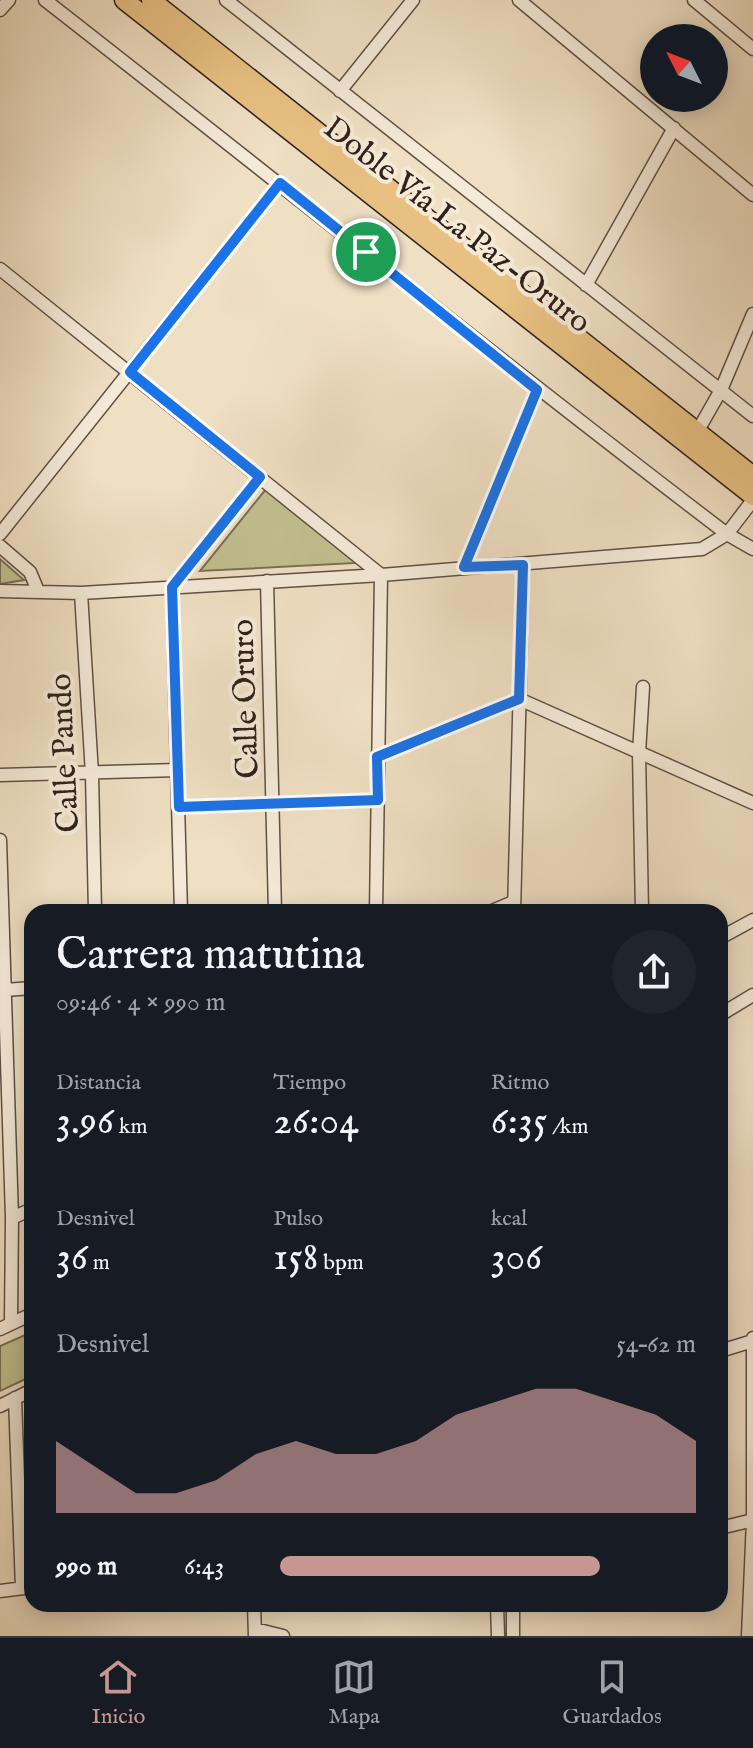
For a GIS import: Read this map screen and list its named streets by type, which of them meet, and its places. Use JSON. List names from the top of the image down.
{
  "streets": {
    "highway": ["Doble Vía La Paz-Oruro"],
    "street": ["Calle Oruro", "Calle Pando"]
  },
  "north": "top left",
  "page": {
    "heading": ["Carrera matutina", "09:46 · 4 × 990 m"],
    "stats": [
      ["Distancia", "3.96 km"],
      ["Tiempo", "26:04"],
      ["Ritmo", "6:35 /km"],
      ["Desnivel", "36 m"],
      ["Pulso", "158 bpm"],
      ["kcal", "306"]
    ],
    "chart": ["Desnivel", "54–62 m"],
    "list": [
      {
        "name": "990 m",
        "note": "6:43"
      }
    ],
    "tabs": ["Inicio", "Mapa", "Guardados"]
  }
}
